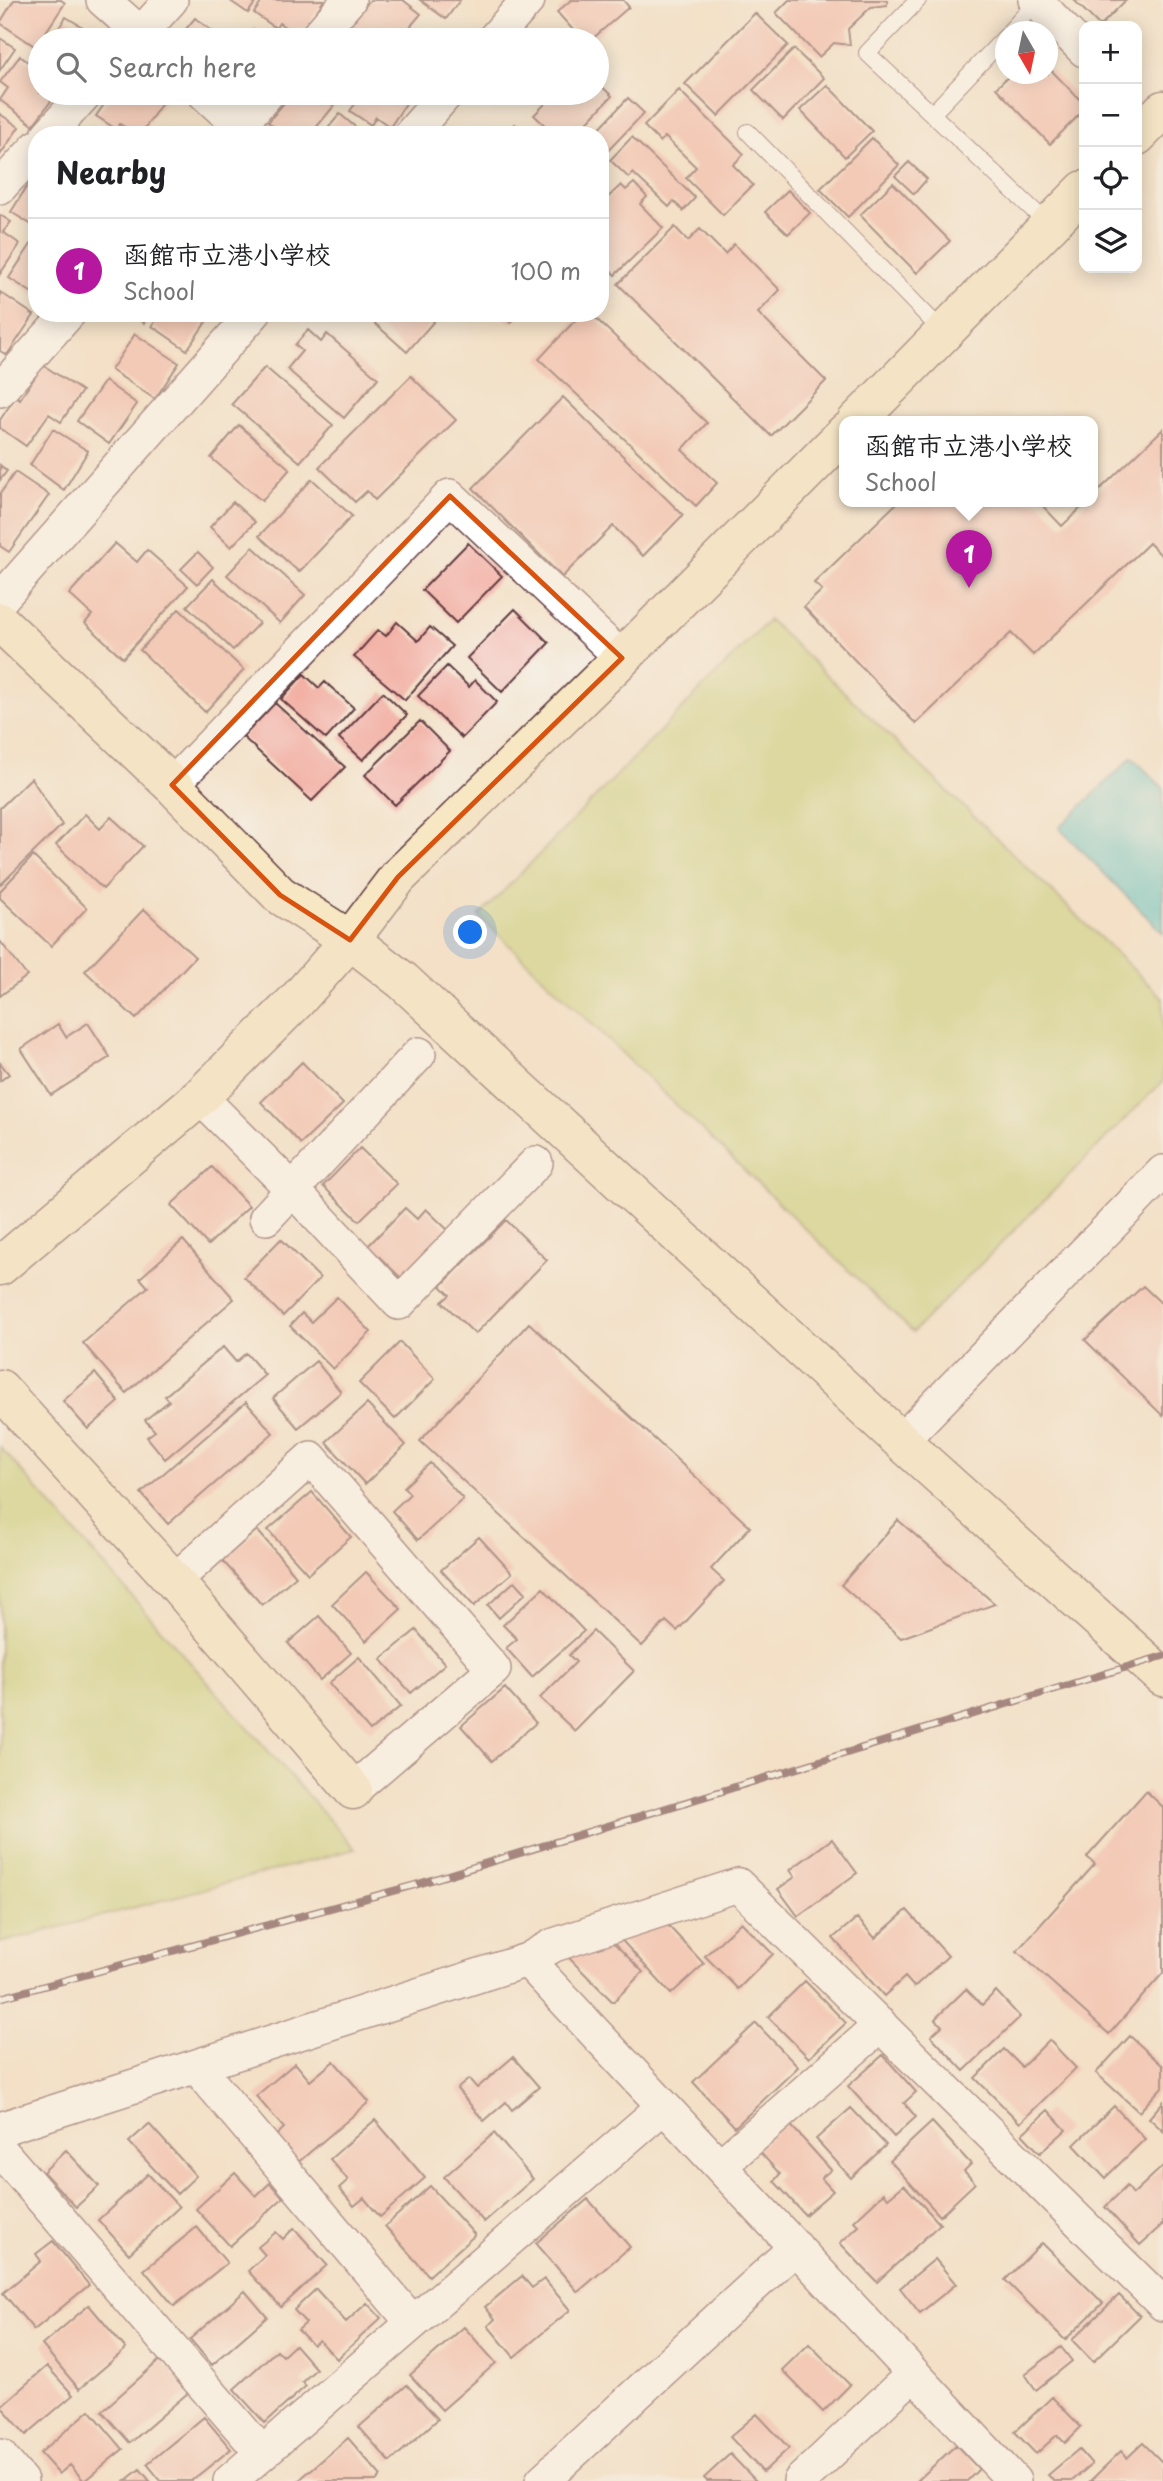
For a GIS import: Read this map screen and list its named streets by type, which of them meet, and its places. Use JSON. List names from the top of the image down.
{
  "north": "bottom",
  "page": {
    "map_buttons": ["+", "−"],
    "search": "Search here",
    "heading": "Nearby",
    "list": [
      {
        "mark": "1",
        "name": "函館市立港小学校",
        "note": "School",
        "value": "100 m"
      }
    ],
    "popup": ["函館市立港小学校", "School"],
    "pins": "1"
  }
}
